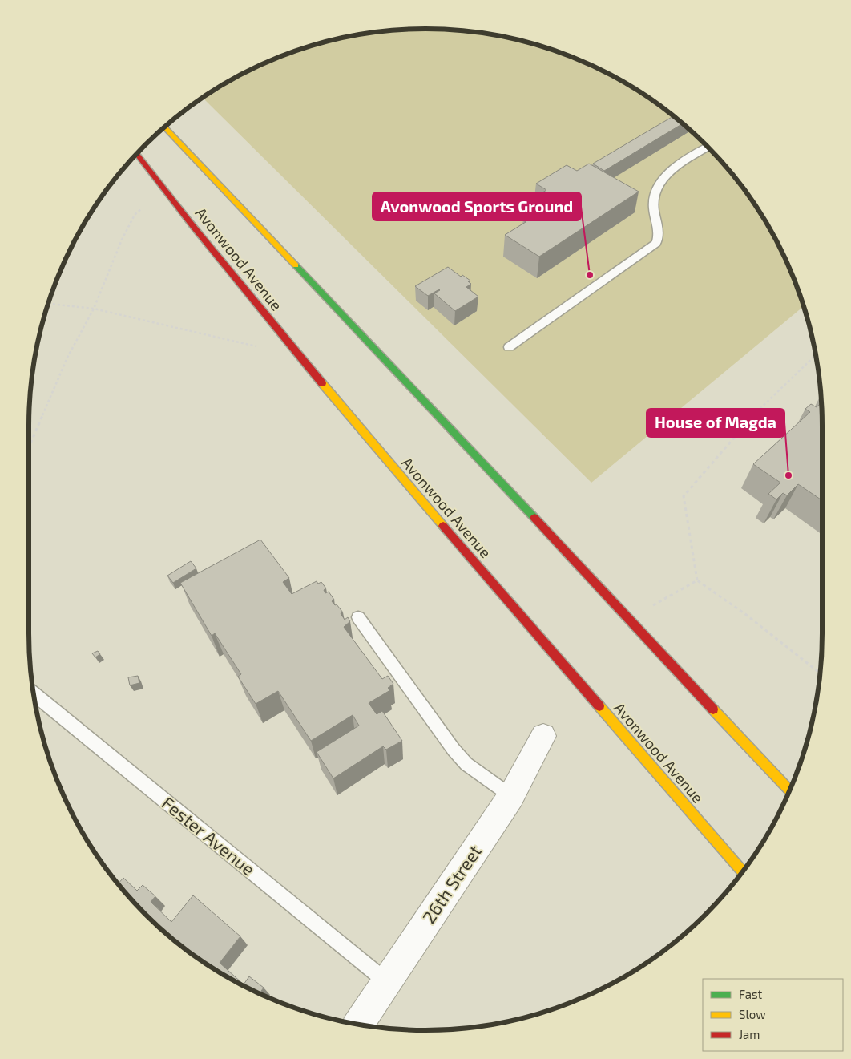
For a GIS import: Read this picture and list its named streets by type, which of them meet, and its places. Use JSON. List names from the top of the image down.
{
  "streets": {
    "main road": ["Avonwood Avenue"],
    "street": ["26th Street"],
    "lane": ["Fester Avenue"]
  },
  "crossings": [
    ["Fester Avenue", "26th Street"]
  ],
  "places": ["Avonwood Sports Ground", "House of Magda"],
  "legend": ["Fast", "Slow", "Jam"]
}
